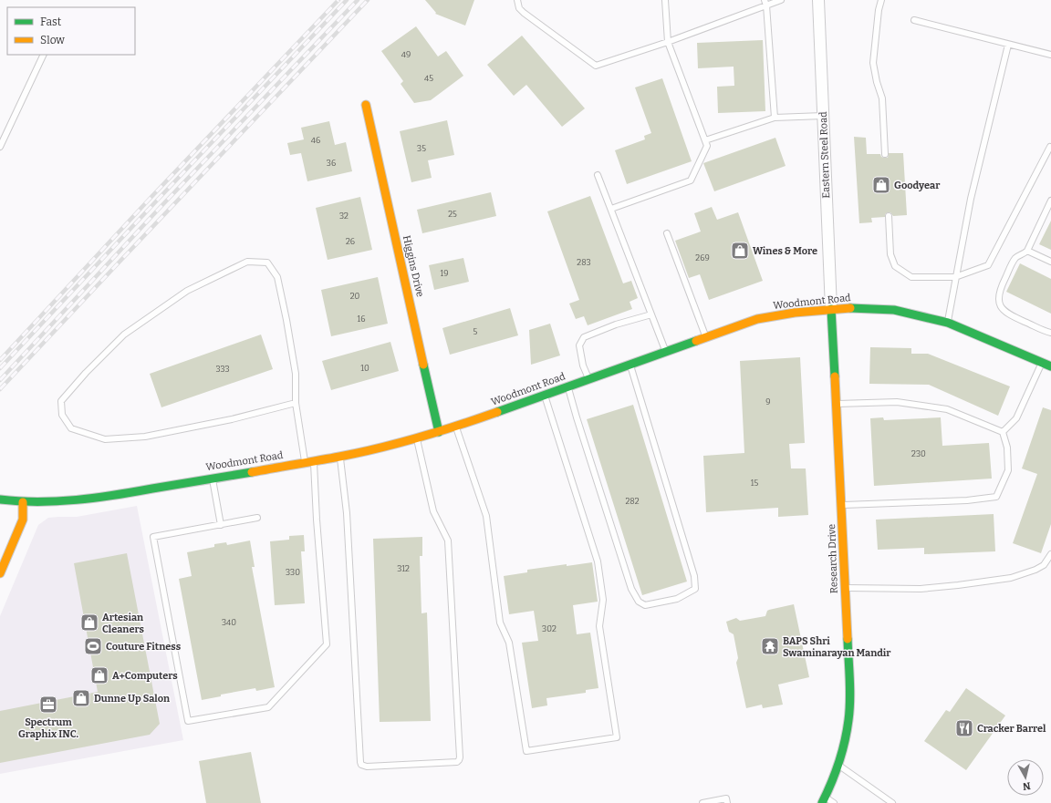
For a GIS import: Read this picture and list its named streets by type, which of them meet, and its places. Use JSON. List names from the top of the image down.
{
  "streets": {
    "main road": ["Higgins Drive", "Woodmont Road", "Research Drive"],
    "street": ["Eastern Steel Road"]
  },
  "crossings": [
    ["Eastern Steel Road", "Woodmont Road"],
    ["Eastern Steel Road", "Research Drive"],
    ["Higgins Drive", "Woodmont Road"],
    ["Woodmont Road", "Research Drive"]
  ],
  "places": {
    "shop": [
      "Goodyear",
      "Wines & More",
      "Artesian Cleaners",
      "A+Computers",
      "Dunne Up Salon"
    ],
    "sports": ["Couture Fitness"],
    "temple": ["BAPS Shri Swaminarayan Mandir"],
    "office": ["Spectrum Graphix INC."],
    "restaurant": ["Cracker Barrel"]
  },
  "house_numbers": [
    "49",
    "45",
    "46",
    "35",
    "36",
    "25",
    "32",
    "26",
    "269",
    "283",
    "19",
    "20",
    "16",
    "5",
    "10",
    "333",
    "9",
    "230",
    "15",
    "282",
    "312",
    "330",
    "340",
    "302"
  ],
  "legend": ["Fast", "Slow"],
  "north": "bottom"
}
